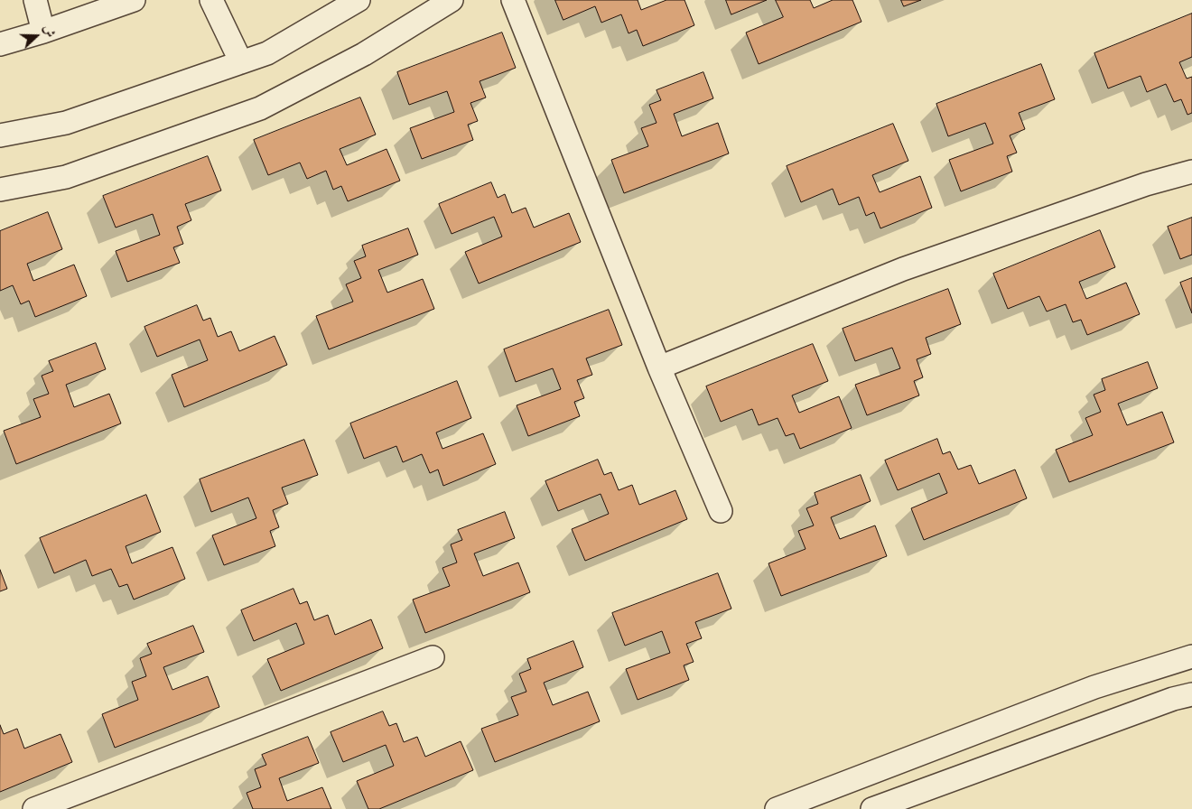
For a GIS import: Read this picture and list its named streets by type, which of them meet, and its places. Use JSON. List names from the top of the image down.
{
  "north": "right"
}
